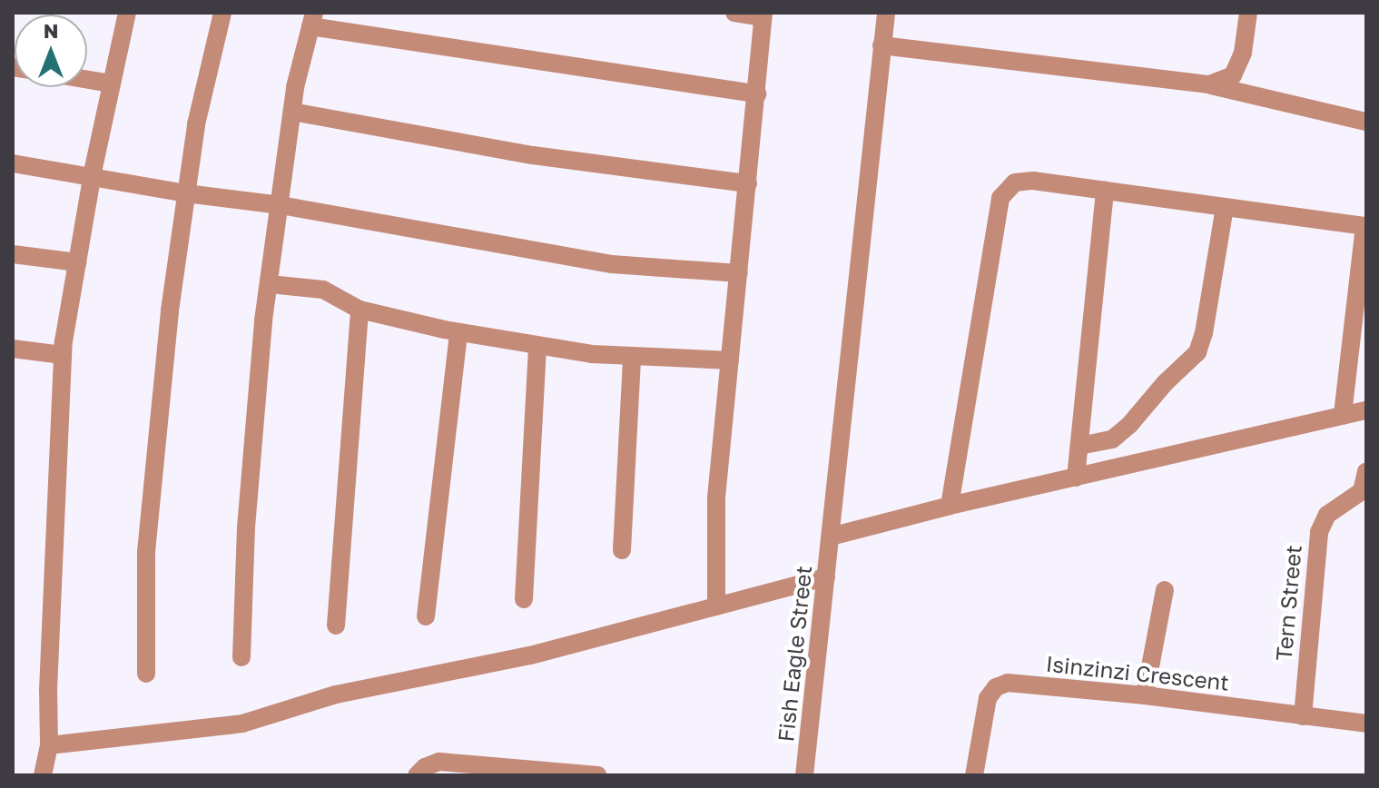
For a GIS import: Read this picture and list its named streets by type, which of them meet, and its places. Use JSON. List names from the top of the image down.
{
  "streets": {
    "street": ["Tern Street", "Fish Eagle Street", "Isinzinzi Crescent"]
  },
  "crossings": [
    ["Tern Street", "Isinzinzi Crescent"]
  ],
  "north": "top"
}
